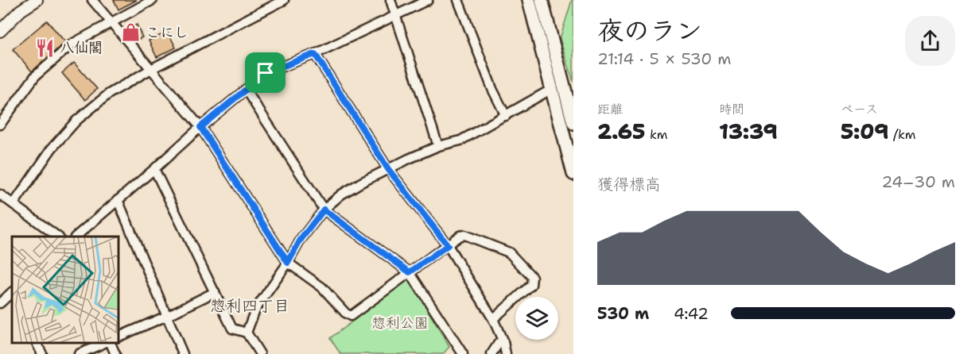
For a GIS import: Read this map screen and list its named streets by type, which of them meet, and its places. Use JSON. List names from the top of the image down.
{
  "districts": ["惣利四丁目"],
  "parks": ["惣利公園"],
  "places": {
    "shop": ["こにし"],
    "restaurant": ["八仙閣"]
  },
  "page": {
    "heading": ["夜のラン", "21:14 · 5 × 530 m"],
    "stats": [
      ["距離", "2.65 km"],
      ["時間", "13:39"],
      ["ペース", "5:09 /km"]
    ],
    "chart": ["獲得標高", "24–30 m"],
    "list": [
      {
        "name": "530 m",
        "note": "4:42"
      }
    ]
  }
}
